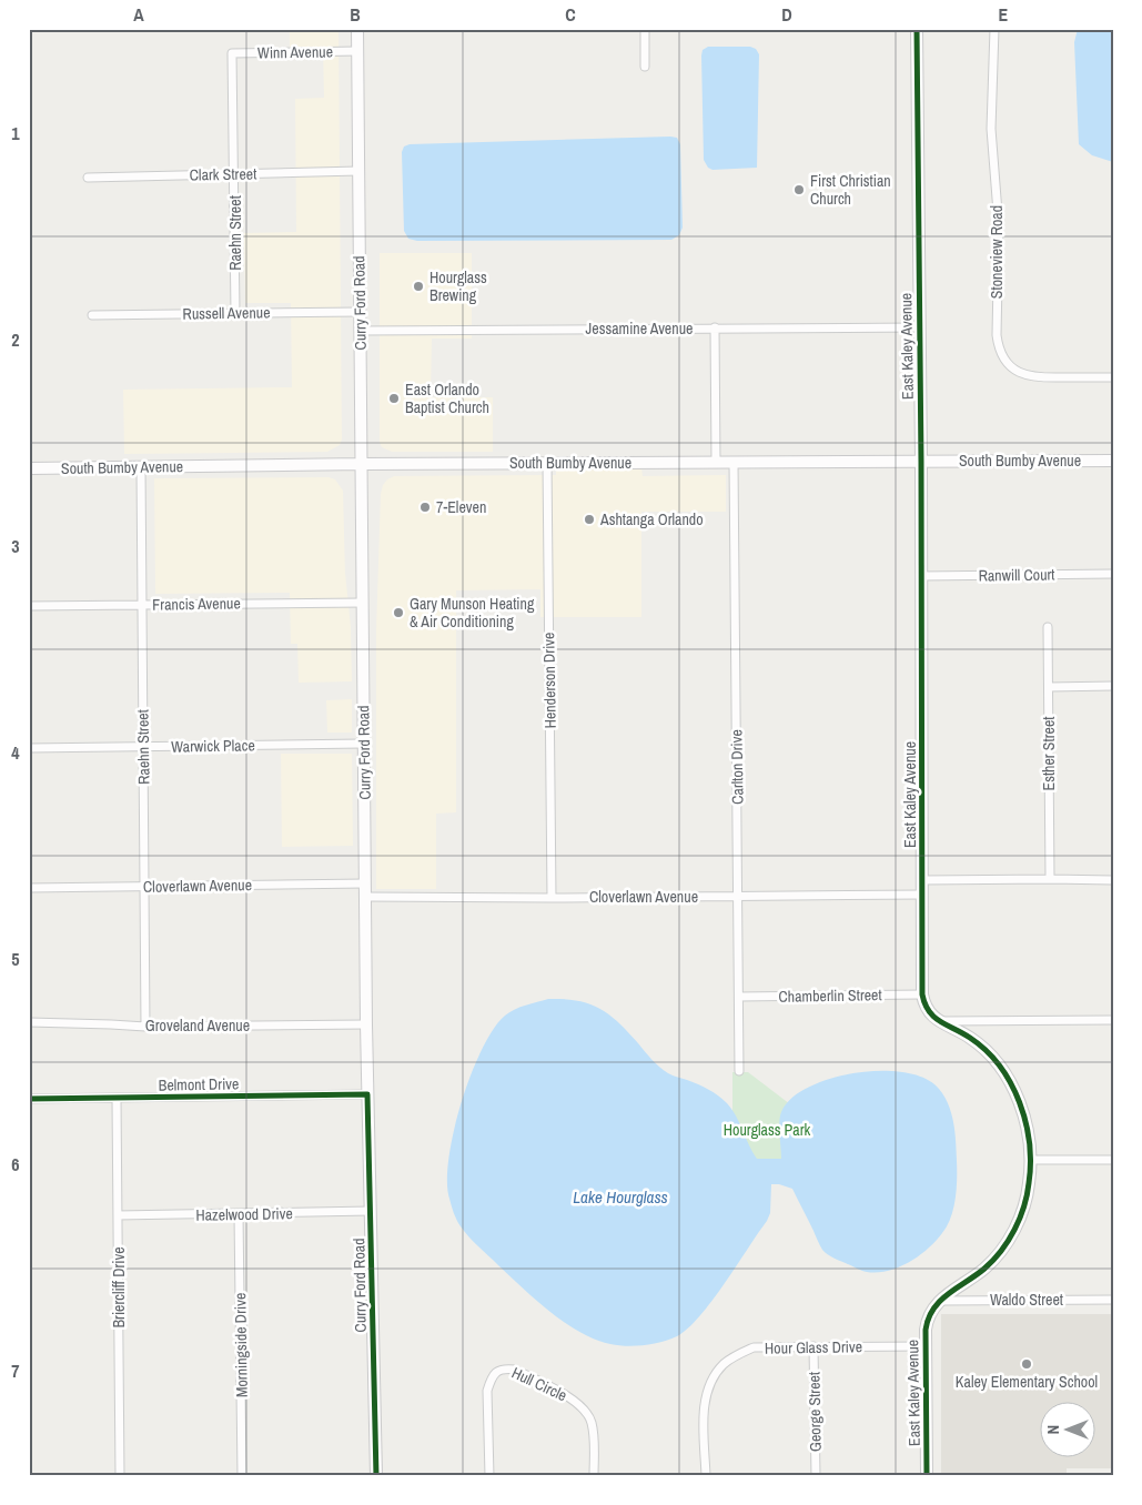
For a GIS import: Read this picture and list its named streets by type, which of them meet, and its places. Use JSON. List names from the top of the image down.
{
  "streets": {
    "street": [
      "Winn Avenue",
      "Clark Street",
      "Raehn Street",
      "Stoneview Road",
      "Curry Ford Road",
      "Russell Avenue",
      "Jessamine Avenue",
      "East Kaley Avenue",
      "South Bumby Avenue",
      "Ranwill Court",
      "Francis Avenue",
      "Henderson Drive",
      "Warwick Place",
      "Esther Street",
      "Carlton Drive",
      "Cloverlawn Avenue",
      "Chamberlin Street",
      "Groveland Avenue",
      "Belmont Drive",
      "Hazelwood Drive",
      "Briercliff Drive",
      "Waldo Street",
      "Morningside Drive",
      "Hour Glass Drive",
      "Hull Circle",
      "George Street"
    ]
  },
  "crossings": [
    ["Winn Avenue", "Raehn Street"],
    ["Winn Avenue", "Curry Ford Road"],
    ["Clark Street", "Raehn Street"],
    ["Clark Street", "Curry Ford Road"],
    ["Raehn Street", "Russell Avenue"],
    ["Raehn Street", "South Bumby Avenue"],
    ["Raehn Street", "Francis Avenue"],
    ["Raehn Street", "Warwick Place"],
    ["Raehn Street", "Cloverlawn Avenue"],
    ["Raehn Street", "Groveland Avenue"],
    ["Curry Ford Road", "Russell Avenue"],
    ["Curry Ford Road", "Jessamine Avenue"],
    ["Curry Ford Road", "South Bumby Avenue"],
    ["Curry Ford Road", "Francis Avenue"],
    ["Curry Ford Road", "Warwick Place"],
    ["Curry Ford Road", "Cloverlawn Avenue"],
    ["Curry Ford Road", "Groveland Avenue"],
    ["Curry Ford Road", "Belmont Drive"],
    ["Curry Ford Road", "Hazelwood Drive"],
    ["Jessamine Avenue", "East Kaley Avenue"],
    ["East Kaley Avenue", "South Bumby Avenue"],
    ["East Kaley Avenue", "Ranwill Court"],
    ["East Kaley Avenue", "Cloverlawn Avenue"],
    ["East Kaley Avenue", "Chamberlin Street"],
    ["East Kaley Avenue", "Waldo Street"],
    ["East Kaley Avenue", "Hour Glass Drive"],
    ["South Bumby Avenue", "Henderson Drive"],
    ["South Bumby Avenue", "Carlton Drive"],
    ["Henderson Drive", "Cloverlawn Avenue"],
    ["Carlton Drive", "Cloverlawn Avenue"],
    ["Carlton Drive", "Chamberlin Street"],
    ["Belmont Drive", "Briercliff Drive"],
    ["Hazelwood Drive", "Briercliff Drive"],
    ["Hazelwood Drive", "Morningside Drive"],
    ["Hour Glass Drive", "George Street"]
  ],
  "water": ["Lake Hourglass"],
  "parks": ["Hourglass Park"],
  "places": [
    "First Christian Church",
    "Hourglass Brewing",
    "East Orlando Baptist Church",
    "7-Eleven",
    "Ashtanga Orlando",
    "Gary Munson Heating & Air Conditioning",
    "Kaley Elementary School"
  ],
  "north": "left",
  "grid": {
    "columns": [
      "A",
      "B",
      "C",
      "D",
      "E"
    ],
    "rows": [
      "1",
      "2",
      "3",
      "4",
      "5",
      "6",
      "7"
    ]
  }
}
